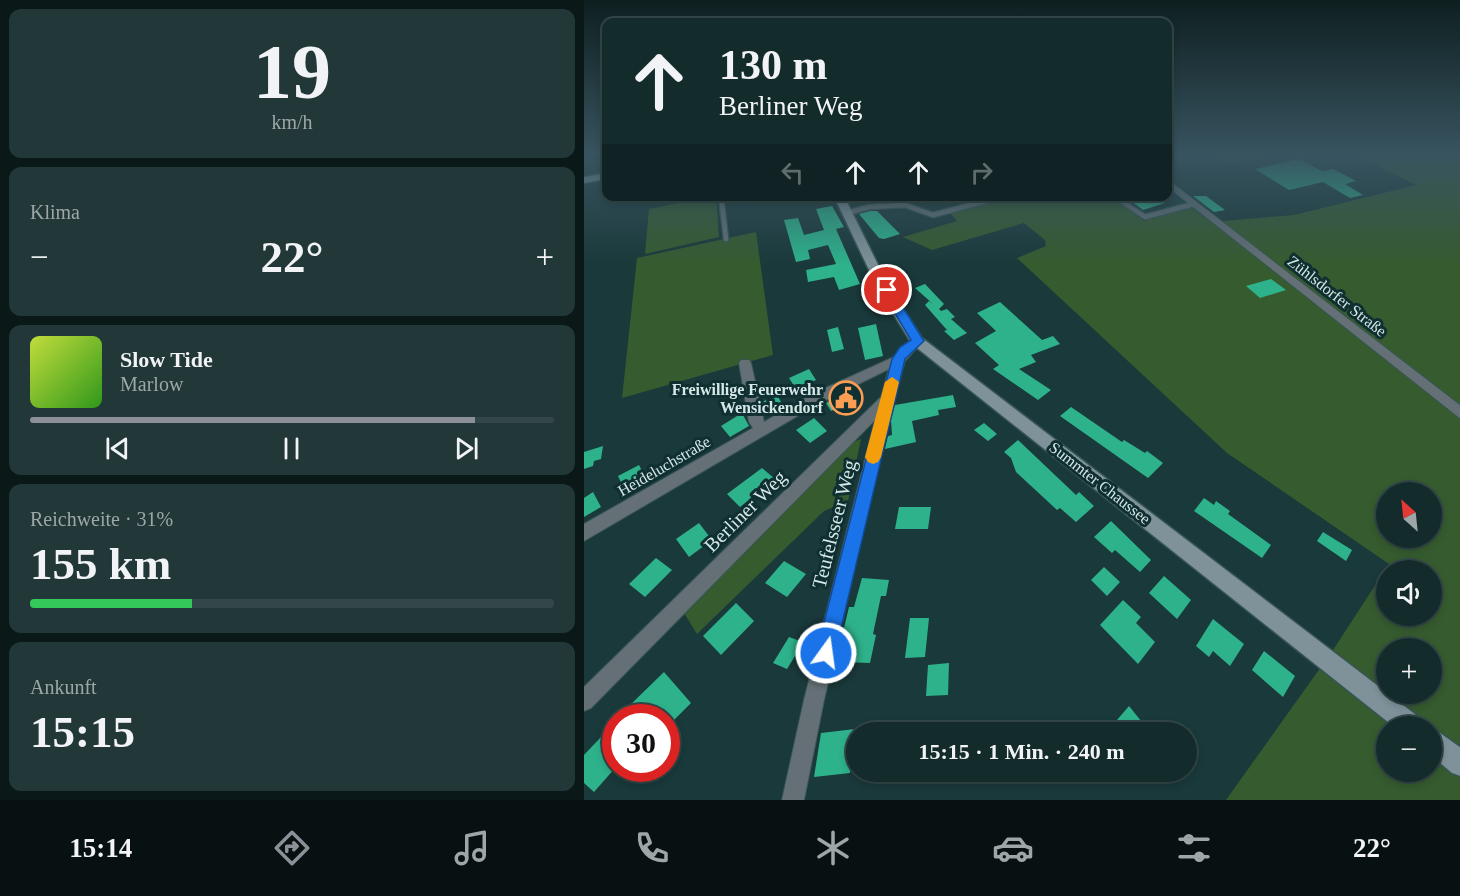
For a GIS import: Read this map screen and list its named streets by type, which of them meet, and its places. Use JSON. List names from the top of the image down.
{
  "streets": {
    "main road": ["Summter Chaussee"],
    "street": [
      "Zühlsdorfer Straße",
      "Heideluchstraße",
      "Berliner Weg",
      "Teufelsseer Weg"
    ]
  },
  "crossings": [
    ["Heideluchstraße", "Berliner Weg"],
    ["Summter Chaussee", "Berliner Weg"],
    ["Berliner Weg", "Teufelsseer Weg"]
  ],
  "places": {
    "public building": ["Freiwillige Feuerwehr Wensickendorf"]
  },
  "north": "top left",
  "page": {
    "tile": [
      ["19", "km/h"],
      "Klima",
      ["Reichweite · 31%", "155 km"],
      ["Ankunft", "15:15"]
    ],
    "turn": ["130 m", "Berliner Weg"],
    "heat": ["−", "22°", "+"],
    "song": ["Slow Tide", "Marlow"],
    "map_buttons": ["+", "−"],
    "limit": "30",
    "trip": "15:15 · 1 Min. · 240 m",
    "tabs": ["15:14", "22°"]
  }
}
